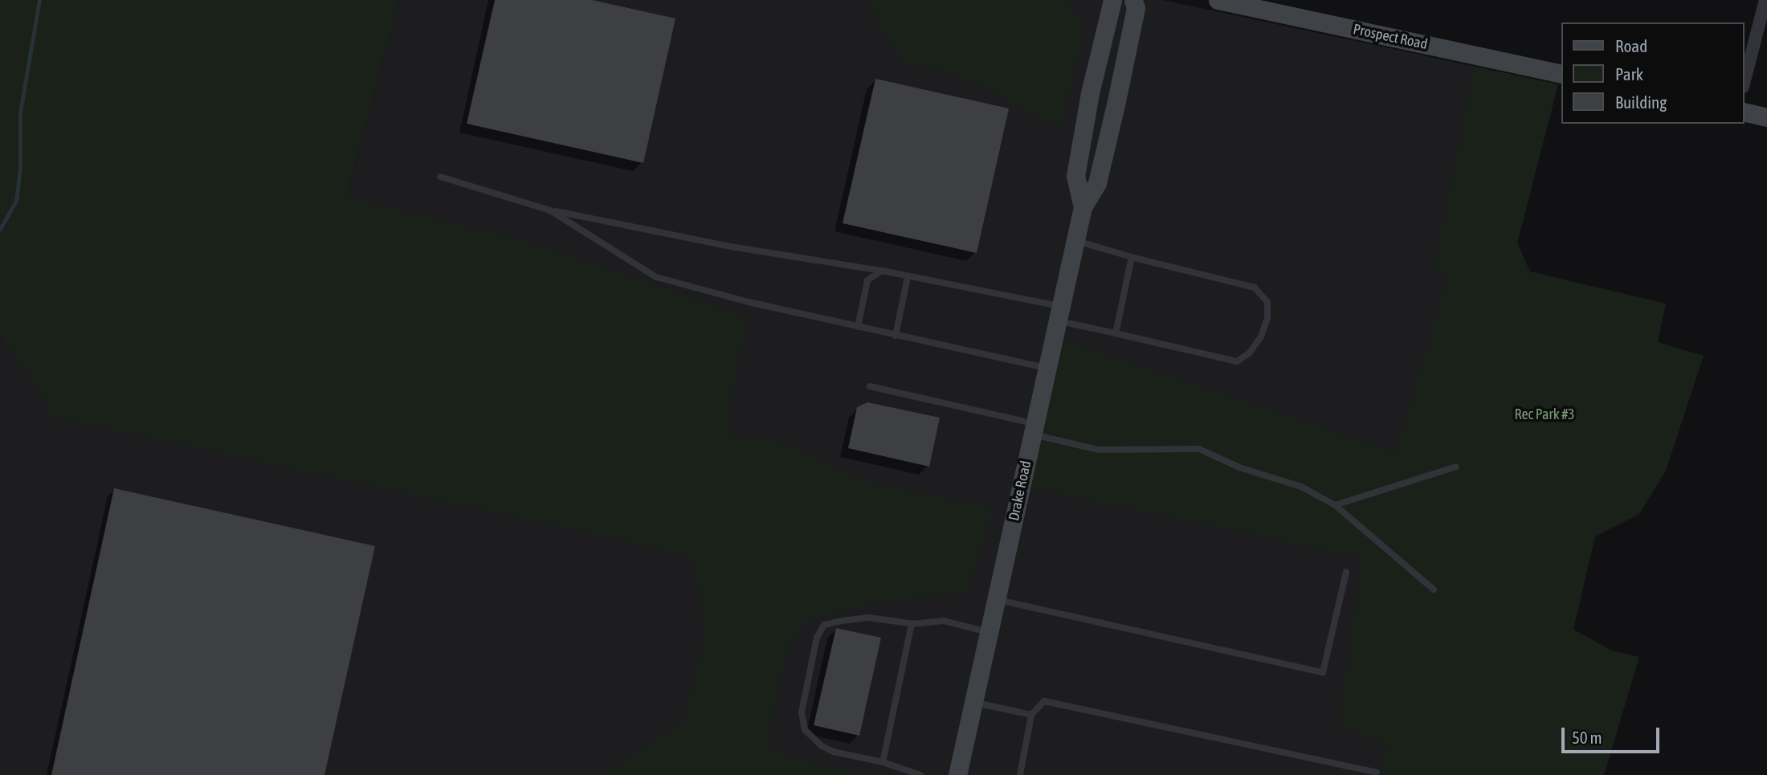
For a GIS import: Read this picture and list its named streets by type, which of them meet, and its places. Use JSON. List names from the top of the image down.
{
  "streets": {
    "street": ["Prospect Road", "Drake Road"]
  },
  "parks": ["Rec Park #3"],
  "legend": ["Road", "Park", "Building"],
  "scale_bar": "50 m"
}
